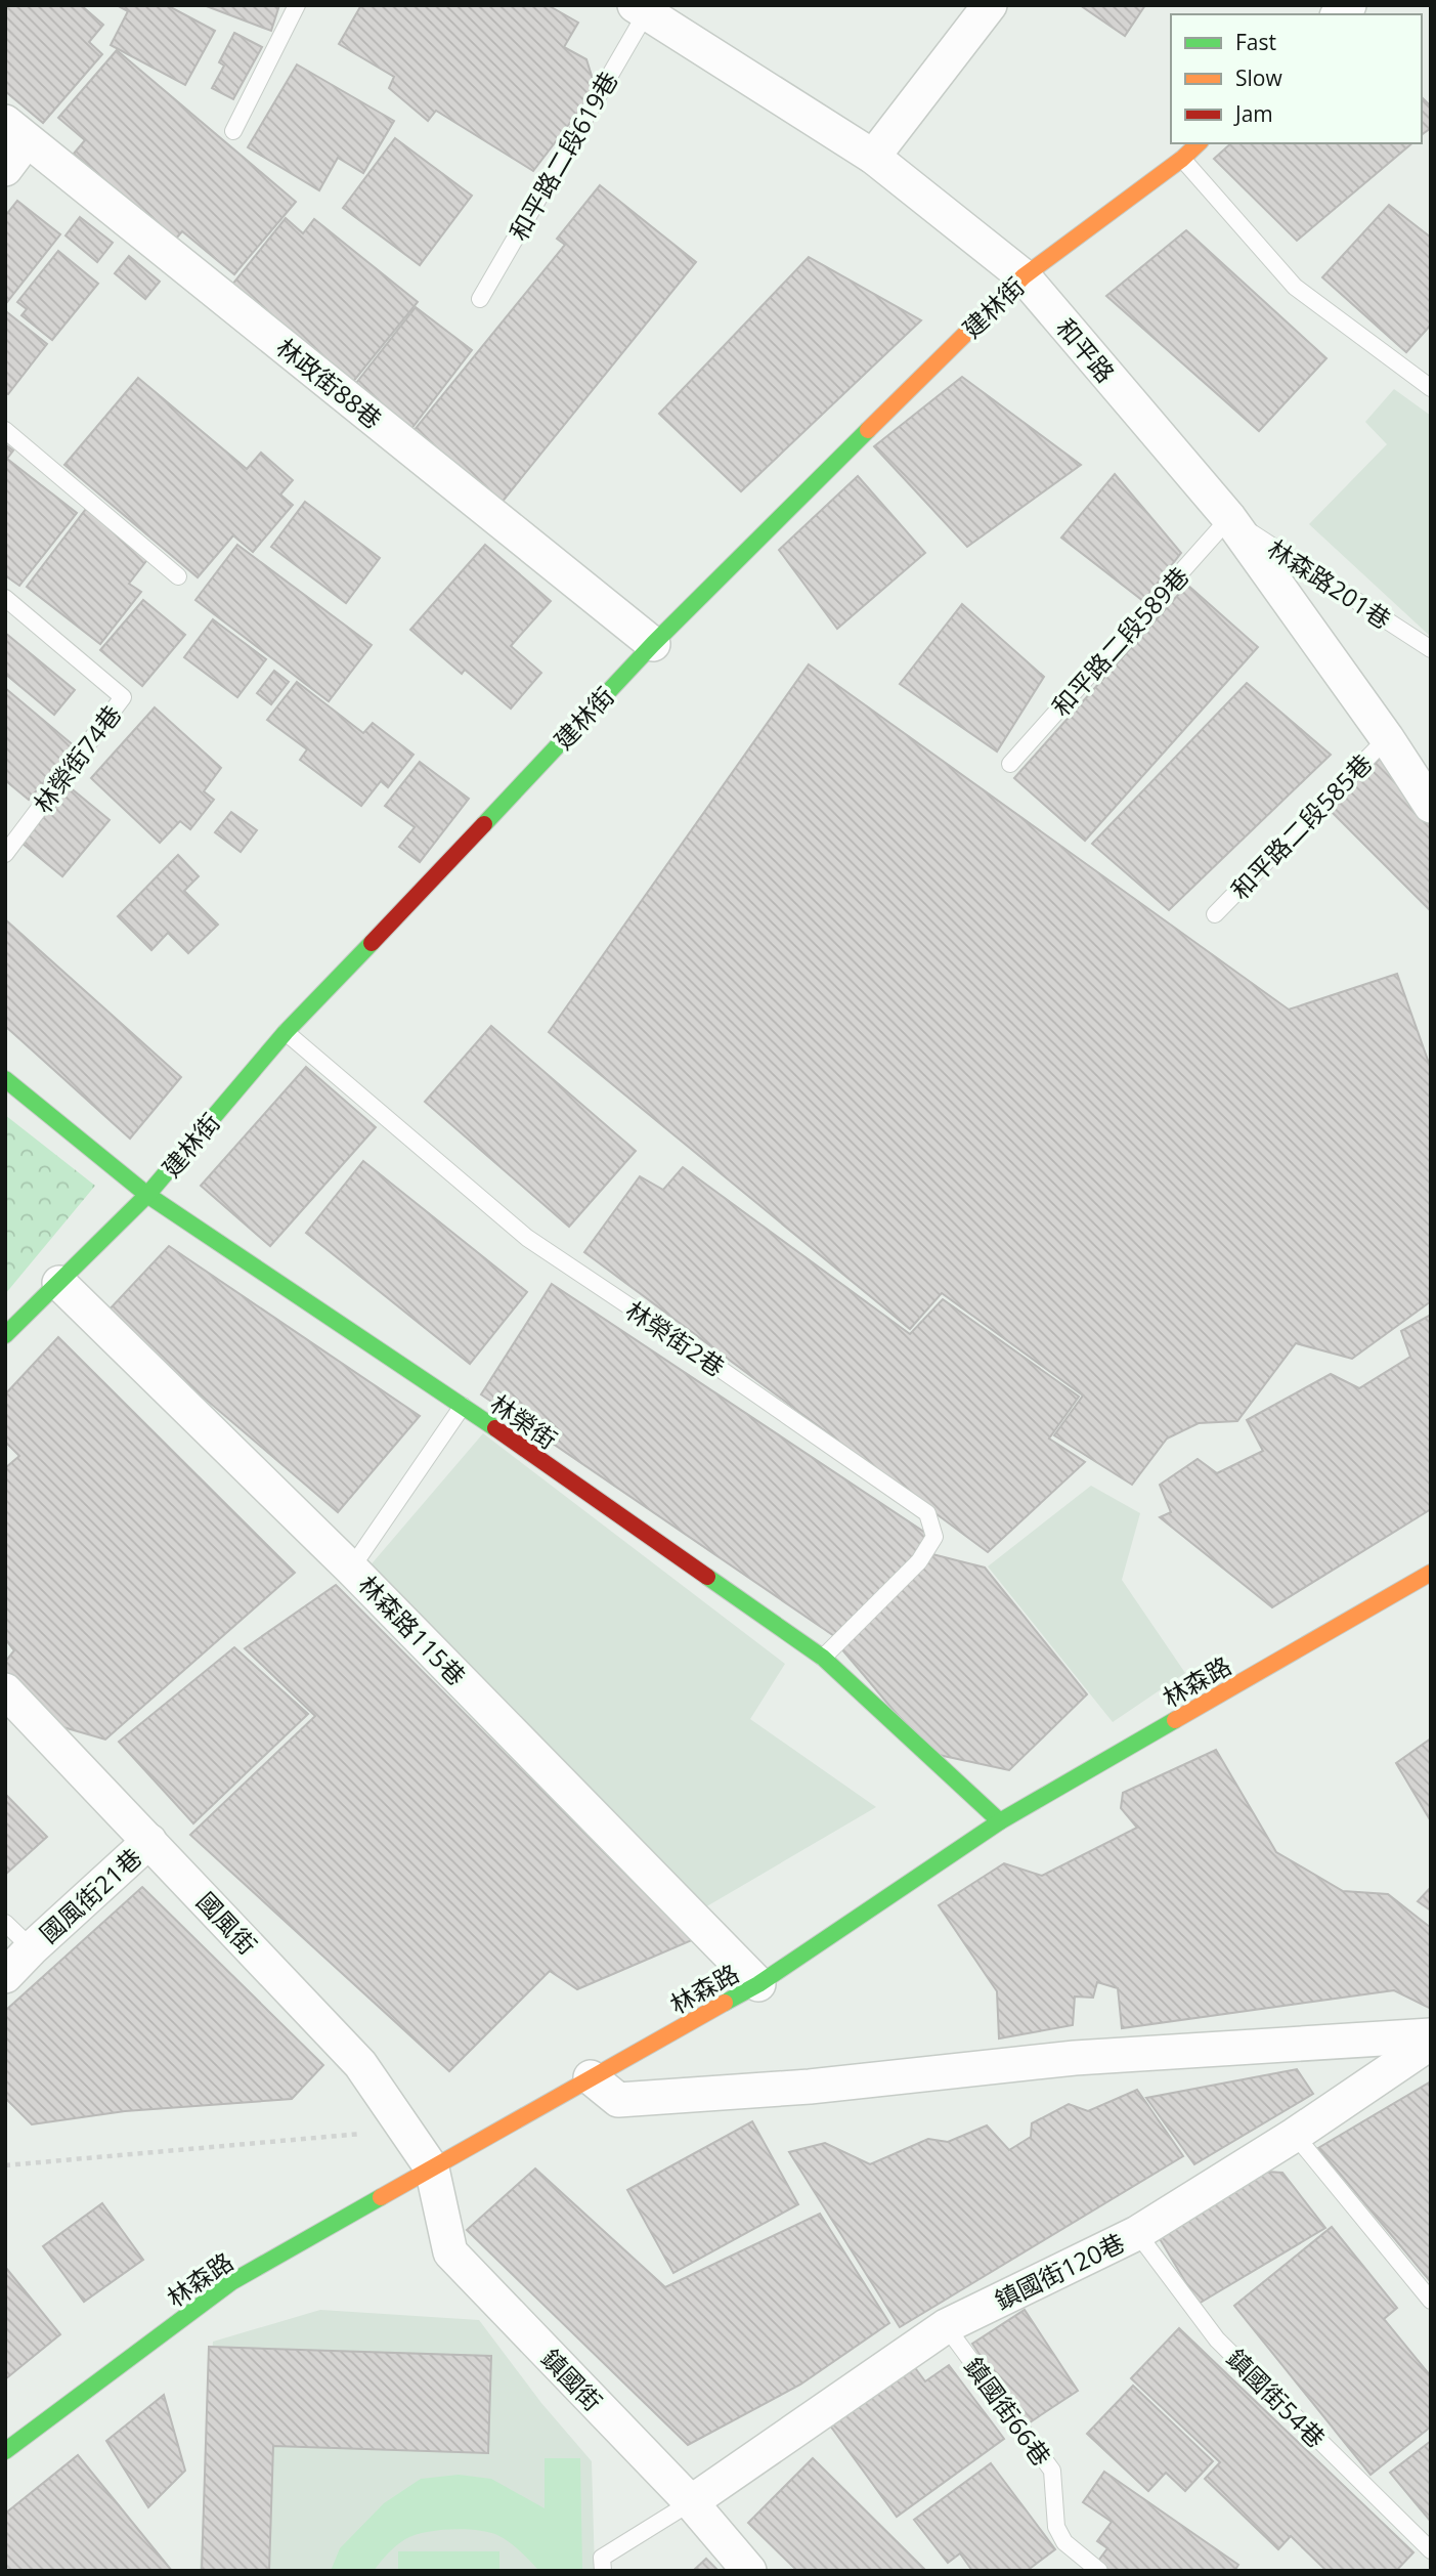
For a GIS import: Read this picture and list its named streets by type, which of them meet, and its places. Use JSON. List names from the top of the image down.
{
  "streets": {
    "street": [
      "建林街",
      "和平路",
      "林政街88巷",
      "林榮街",
      "林森路115巷",
      "林森路",
      "國風街21巷",
      "國風街",
      "鎮國街120巷",
      "鎮國街"
    ],
    "lane": [
      "和平路二段619巷",
      "林森路201巷",
      "和平路二段589巷",
      "林榮街74巷",
      "和平路二段585巷",
      "林榮街2巷",
      "鎮國街54巷",
      "鎮國街66巷"
    ]
  },
  "crossings": [
    ["和平路二段619巷", "和平路"],
    ["建林街", "和平路"],
    ["建林街", "林政街88巷"],
    ["建林街", "林榮街2巷"],
    ["建林街", "林榮街"],
    ["建林街", "林森路115巷"],
    ["和平路", "林森路201巷"],
    ["和平路", "和平路二段589巷"],
    ["和平路", "和平路二段585巷"],
    ["林森路201巷", "和平路二段589巷"],
    ["林榮街2巷", "林榮街"],
    ["林榮街", "林森路"],
    ["林森路115巷", "林森路"],
    ["林森路", "國風街"],
    ["林森路", "鎮國街"],
    ["國風街21巷", "國風街"],
    ["國風街", "鎮國街"],
    ["鎮國街120巷", "鎮國街"],
    ["鎮國街120巷", "鎮國街54巷"],
    ["鎮國街120巷", "鎮國街66巷"]
  ],
  "legend": ["Fast", "Slow", "Jam"]
}
